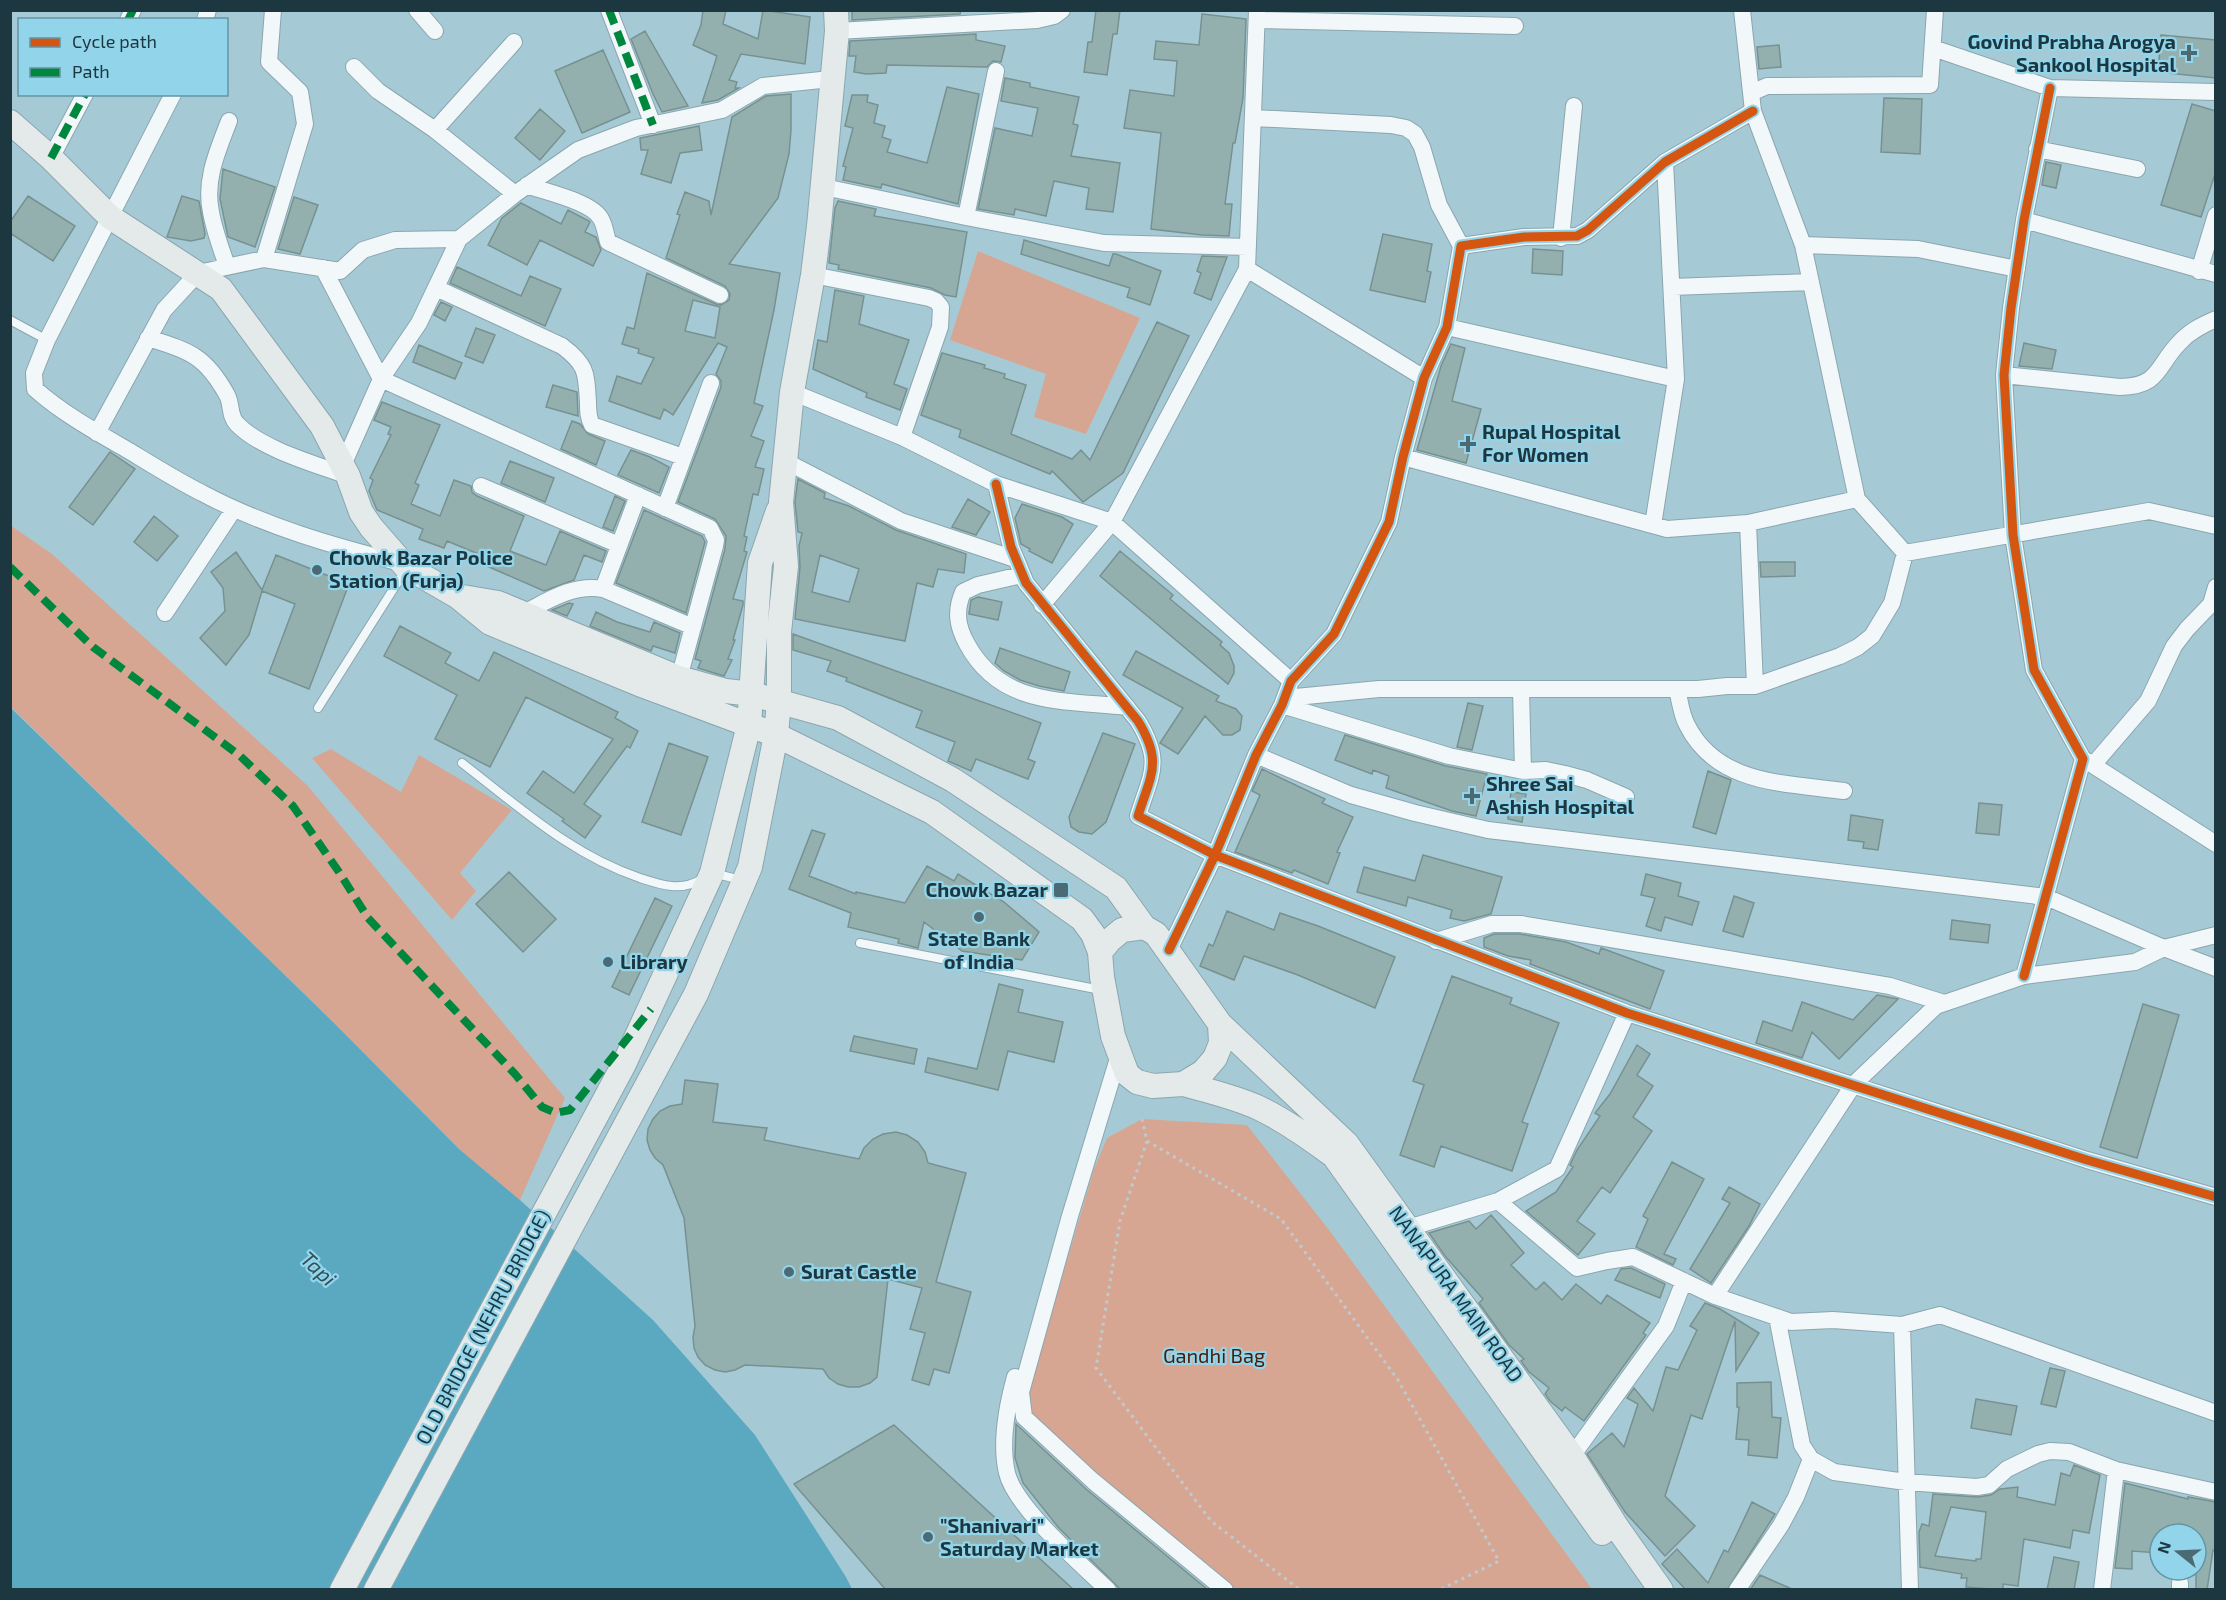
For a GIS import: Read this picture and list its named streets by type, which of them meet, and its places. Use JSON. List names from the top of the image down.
{
  "streets": {
    "main road": ["NANAPURA MAIN ROAD", "OLD BRIDGE (NEHRU BRIDGE)"]
  },
  "crossings": [
    ["NANAPURA MAIN ROAD", "OLD BRIDGE (NEHRU BRIDGE)"]
  ],
  "water": ["Tapi"],
  "parks": ["Gandhi Bag"],
  "places": {
    "health": ["Govind Prabha Arogya Sankool Hospital", "Rupal Hospital For Women", "Shree Sai Ashish Hospital"],
    "other": [
      "Chowk Bazar Police Station (Furja)",
      "State Bank of India",
      "Library",
      "Surat Castle",
      "\"Shanivari\" Saturday Market"
    ],
    "transit": ["Chowk Bazar"]
  },
  "legend": ["Cycle path", "Path"],
  "north": "left"
}
